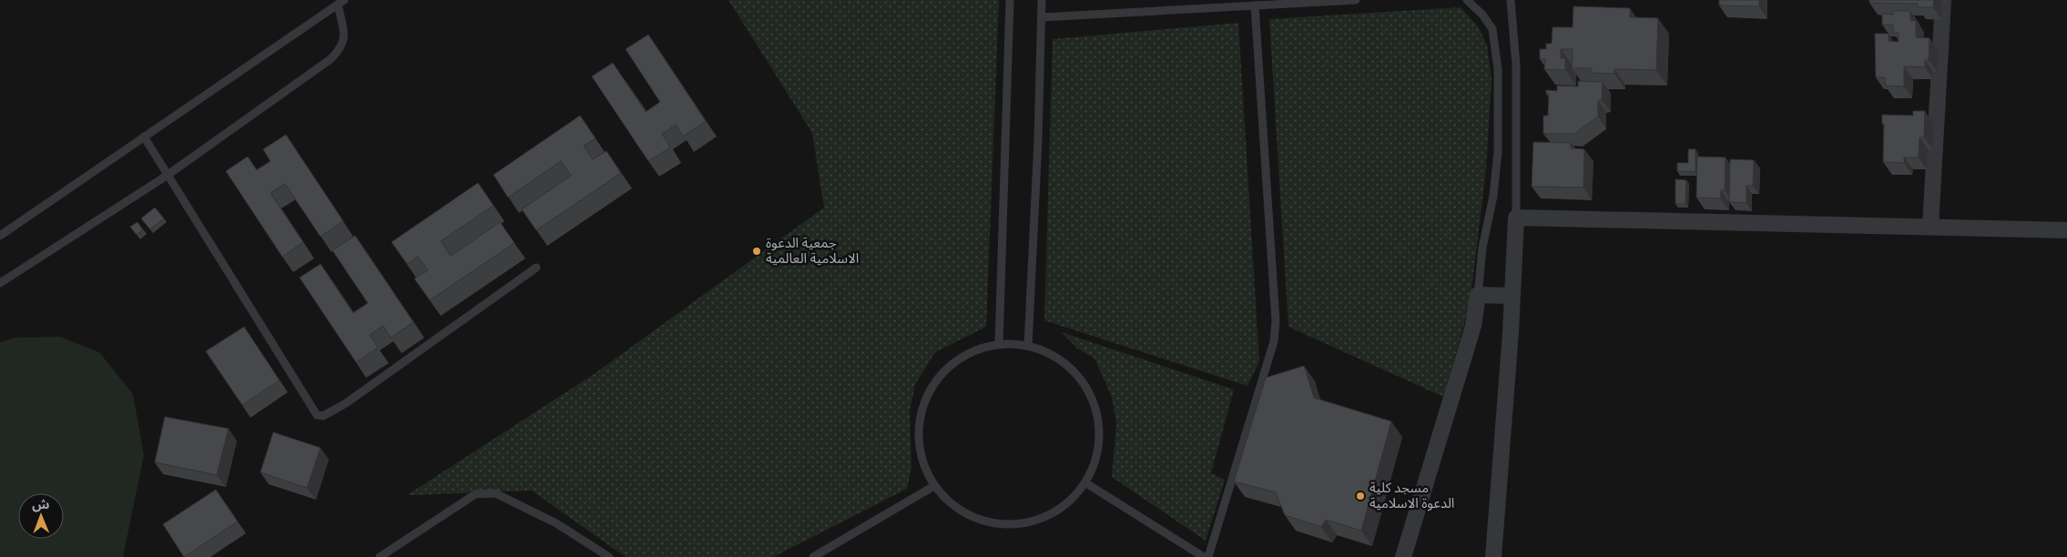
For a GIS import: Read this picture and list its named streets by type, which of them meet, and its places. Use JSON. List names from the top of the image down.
{
  "places": ["جمعية الدعوة الاسلامية العالمية", "مسجد كلية الدعوة الاسلامية"],
  "north": "top"
}
